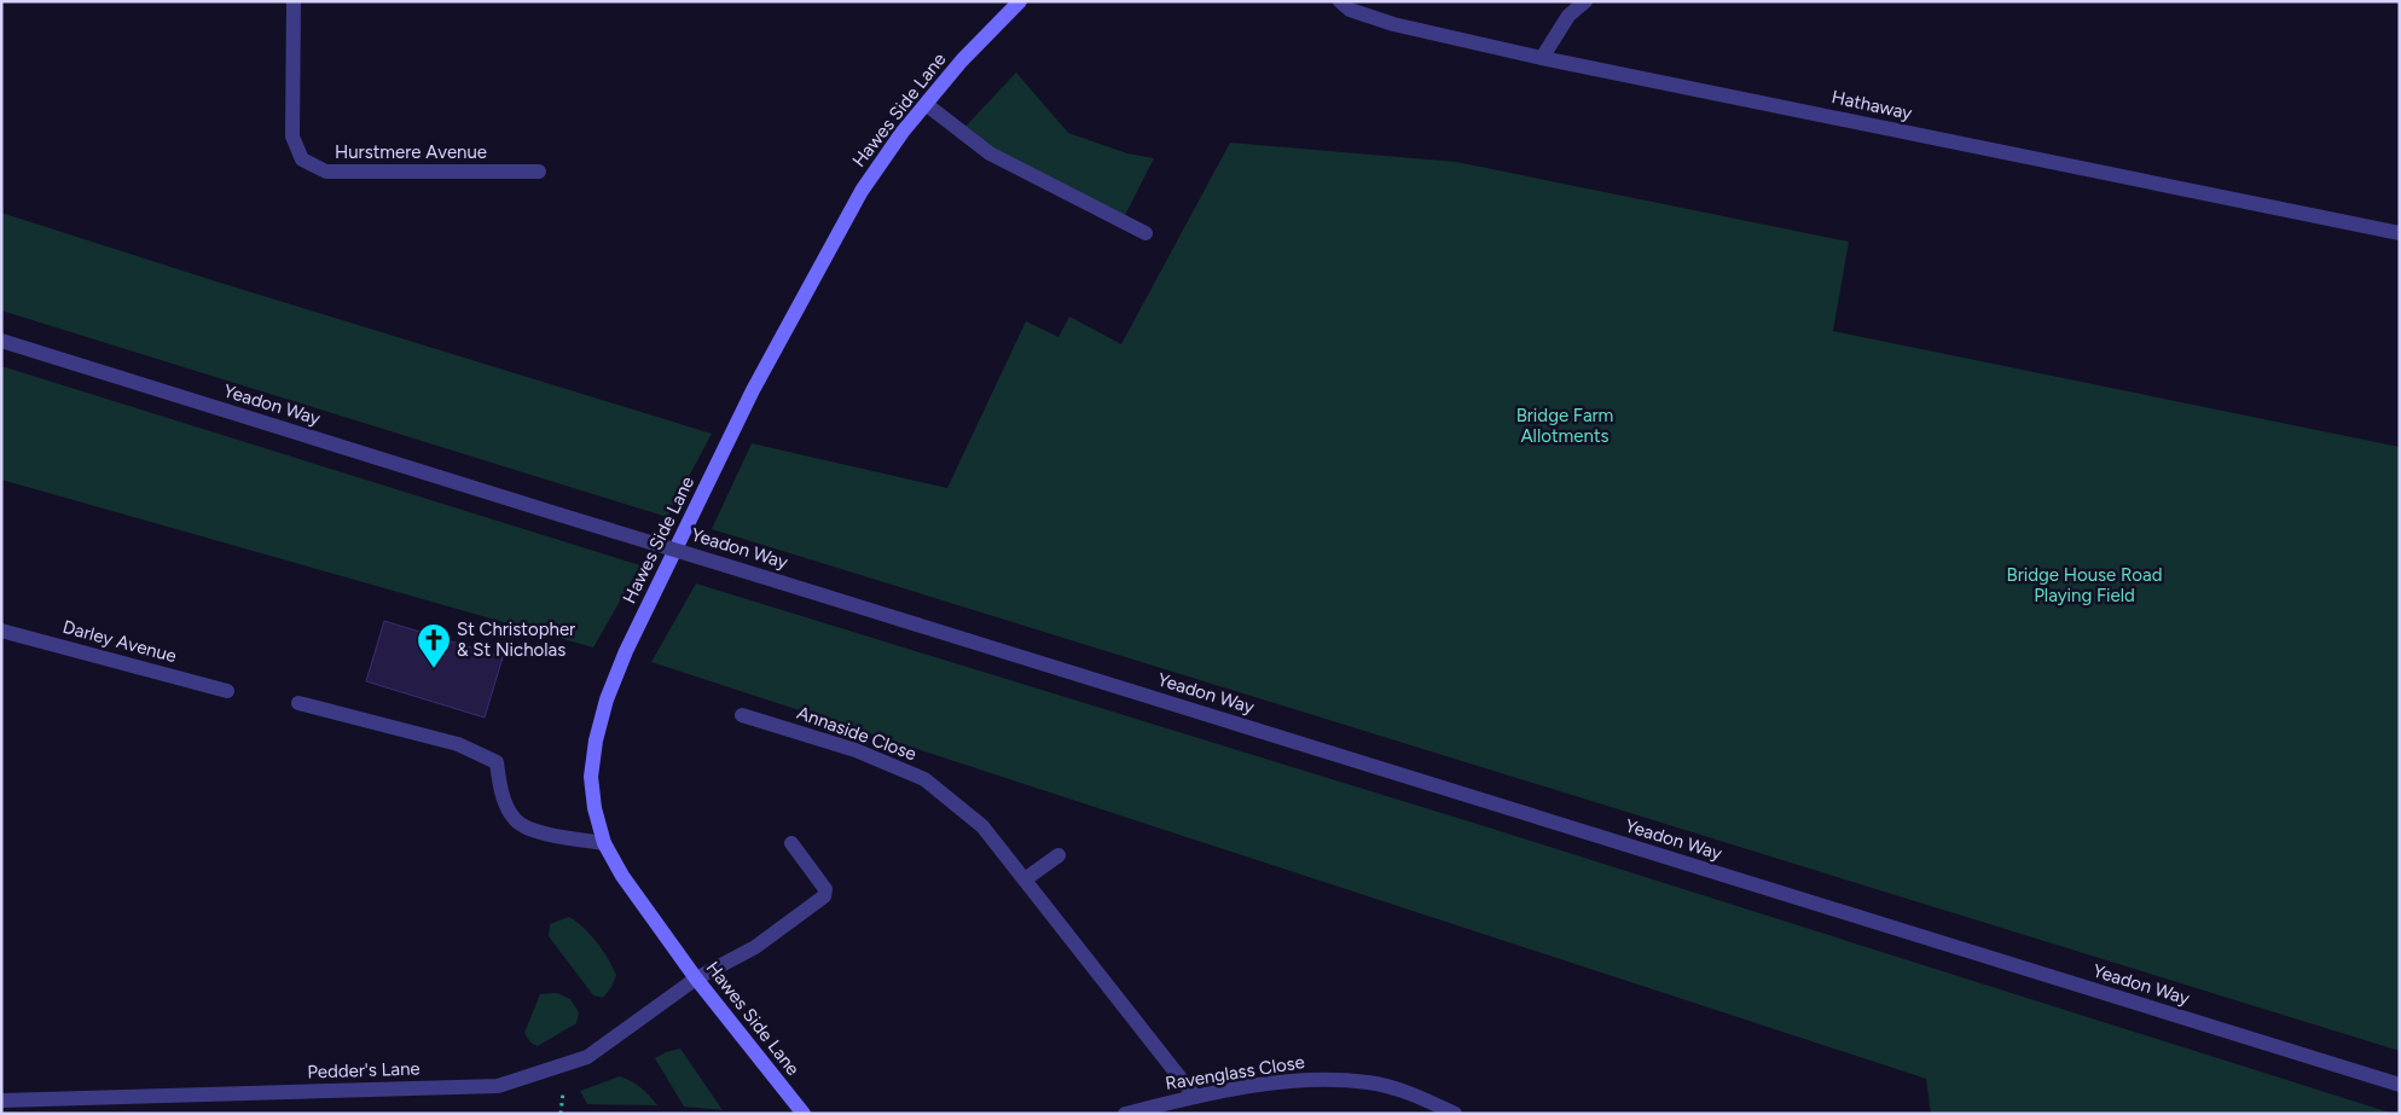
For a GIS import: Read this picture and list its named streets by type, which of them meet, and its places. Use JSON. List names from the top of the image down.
{
  "streets": {
    "main road": ["Hawes Side Lane"],
    "street": [
      "Hathaway",
      "Hurstmere Avenue",
      "Yeadon Way",
      "Darley Avenue",
      "Annaside Close",
      "Pedder's Lane",
      "Ravenglass Close"
    ]
  },
  "crossings": [
    ["Hawes Side Lane", "Pedder's Lane"],
    ["Annaside Close", "Ravenglass Close"]
  ],
  "parks": ["Bridge Farm Allotments", "Bridge House Road Playing Field"],
  "places": {
    "church": ["St Christopher & St Nicholas"]
  }
}
